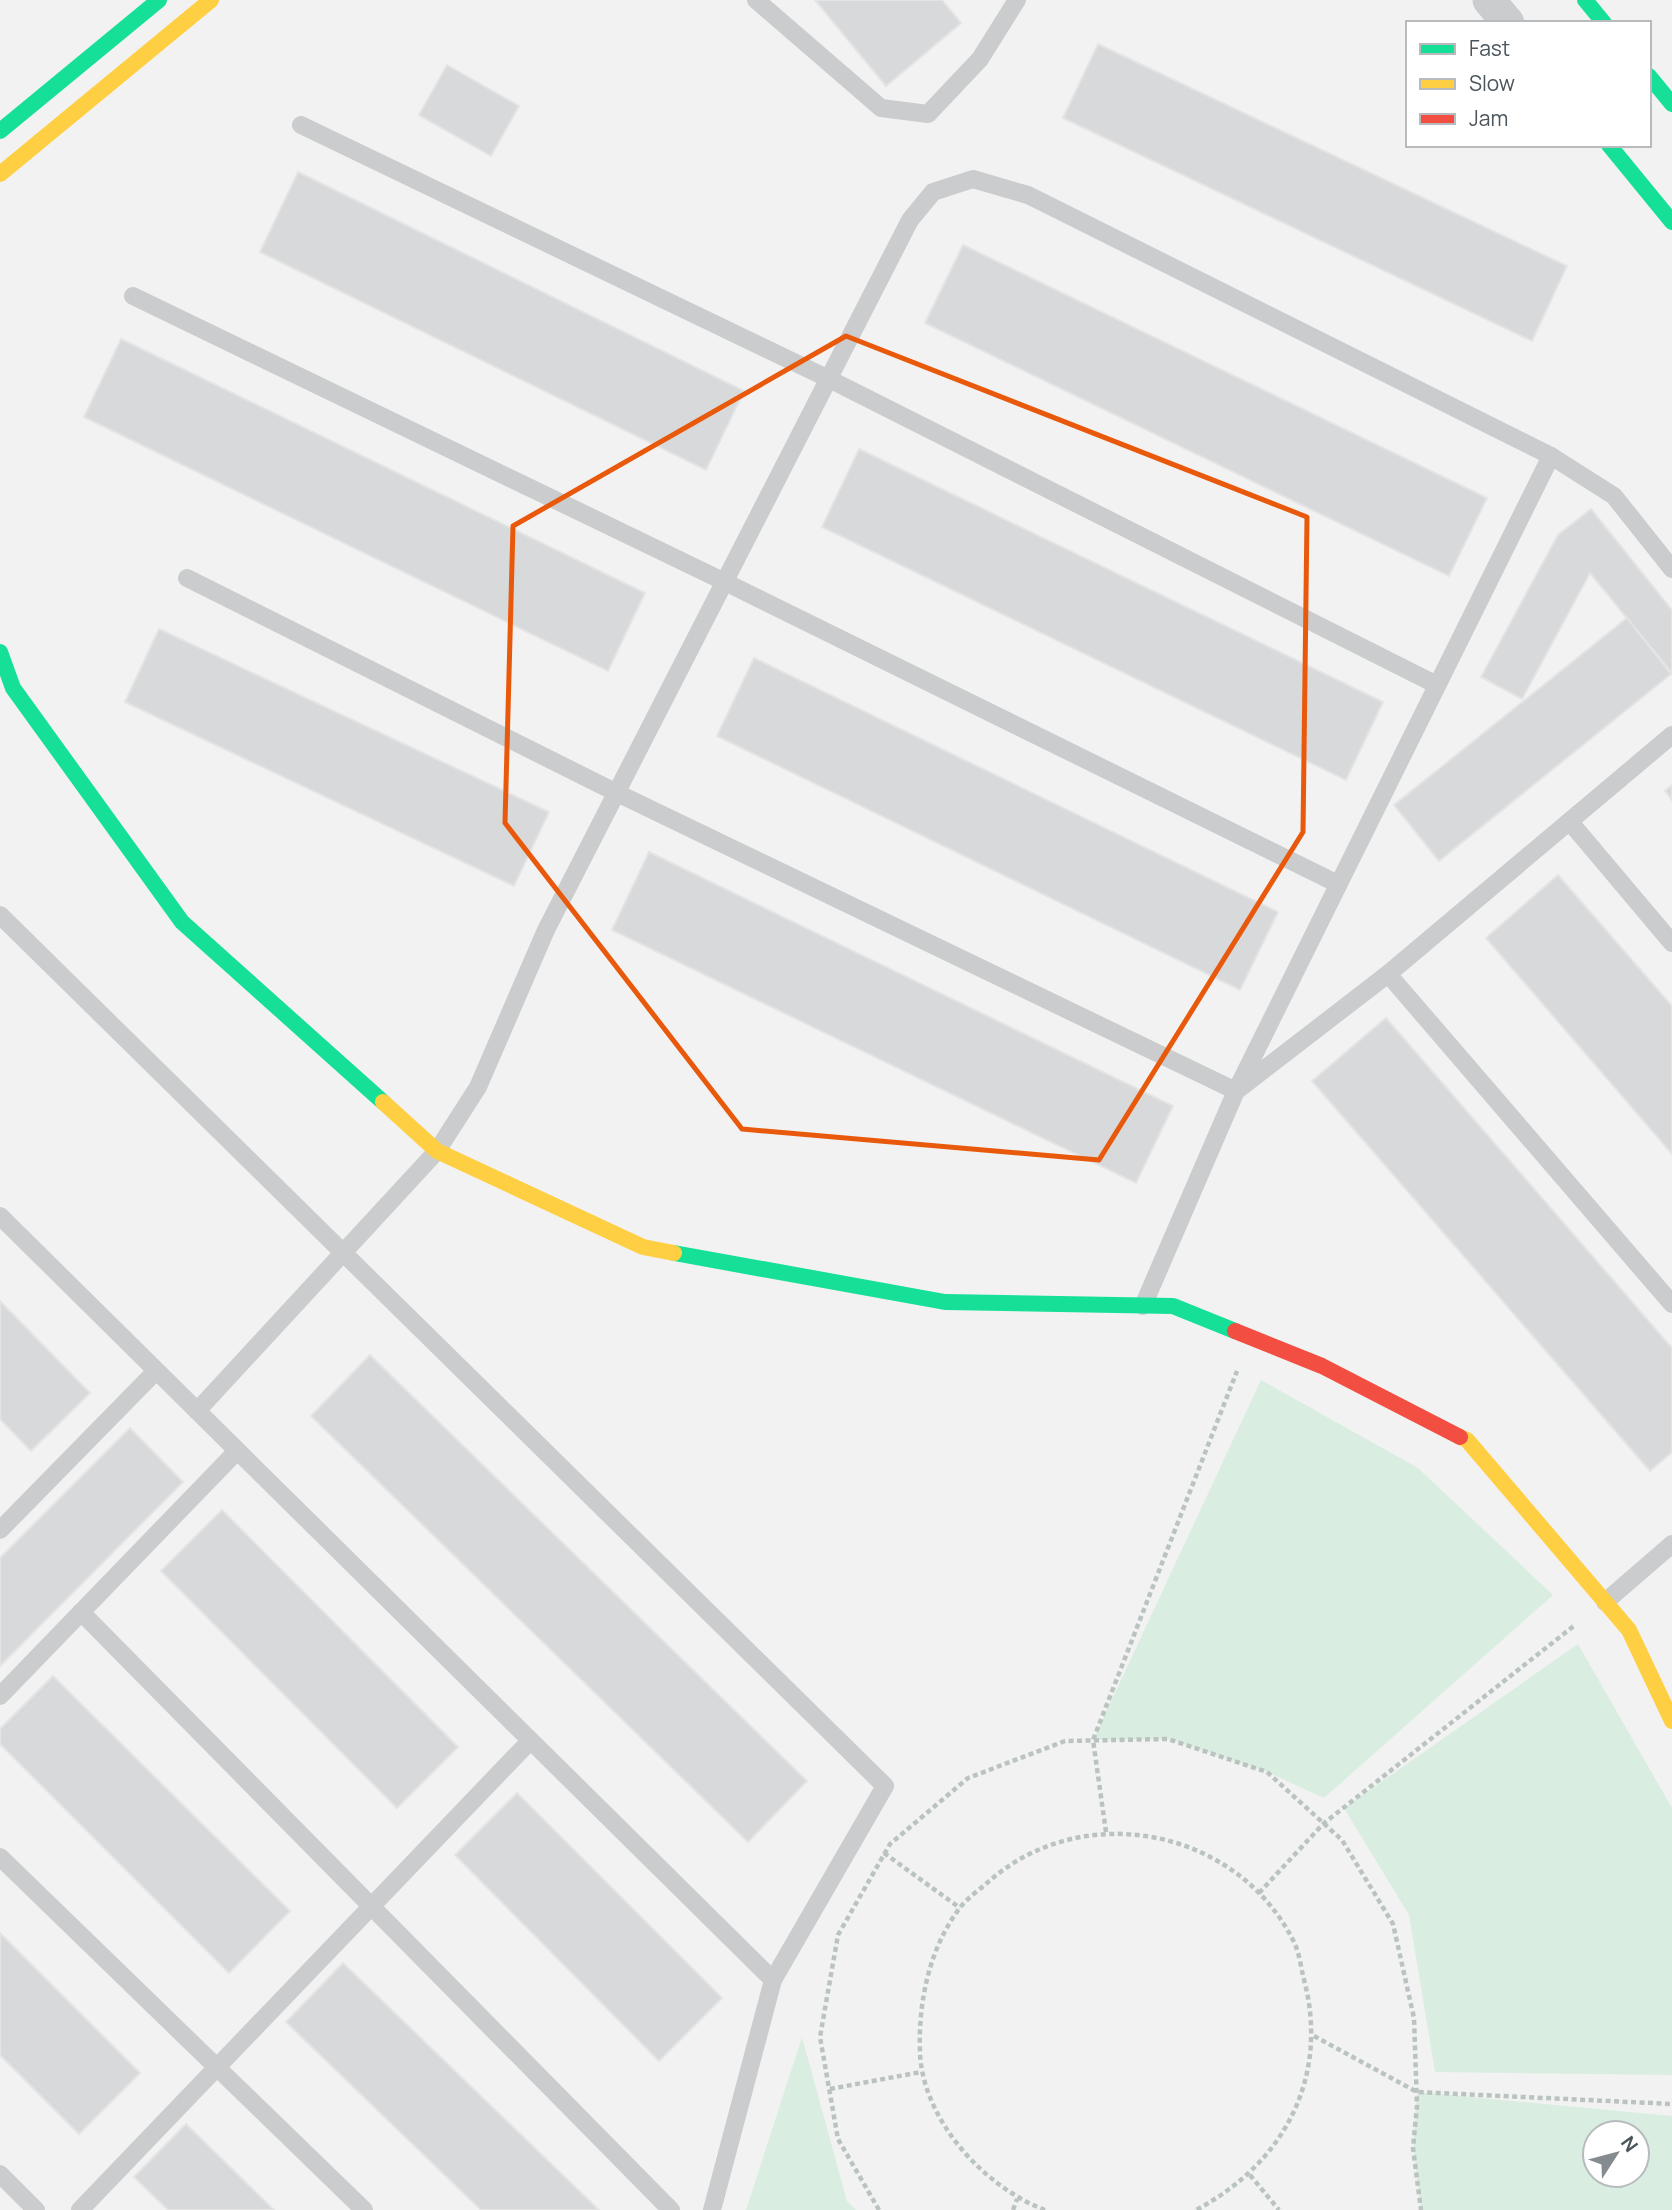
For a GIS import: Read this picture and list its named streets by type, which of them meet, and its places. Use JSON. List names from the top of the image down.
{
  "legend": ["Fast", "Slow", "Jam"],
  "north": "top right"
}
